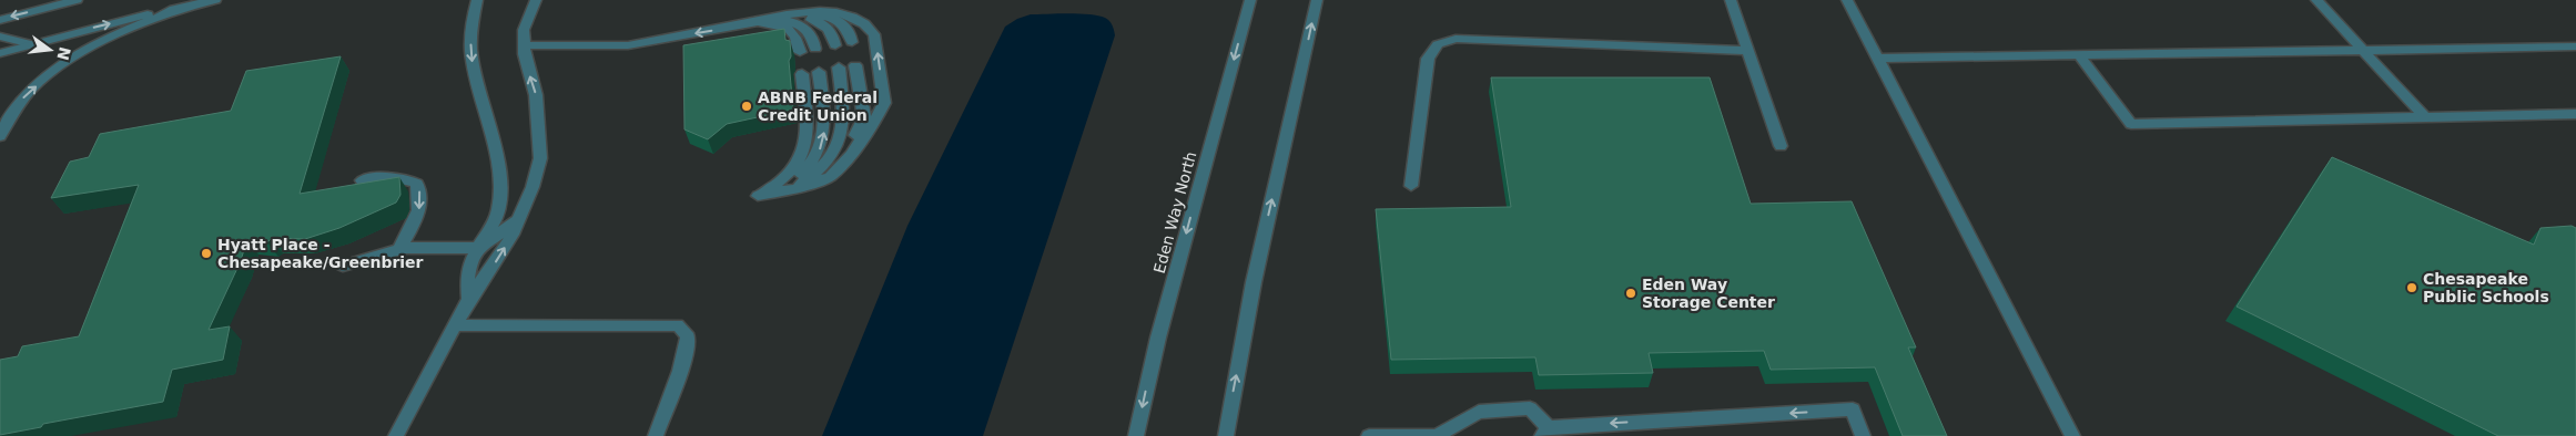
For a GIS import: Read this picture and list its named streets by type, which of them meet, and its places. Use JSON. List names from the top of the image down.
{
  "streets": {
    "street": ["Eden Way North"]
  },
  "places": [
    "ABNB Federal Credit Union",
    "Hyatt Place - Chesapeake/Greenbrier",
    "Chesapeake Public Schools",
    "Eden Way Storage Center"
  ],
  "north": "right"
}
